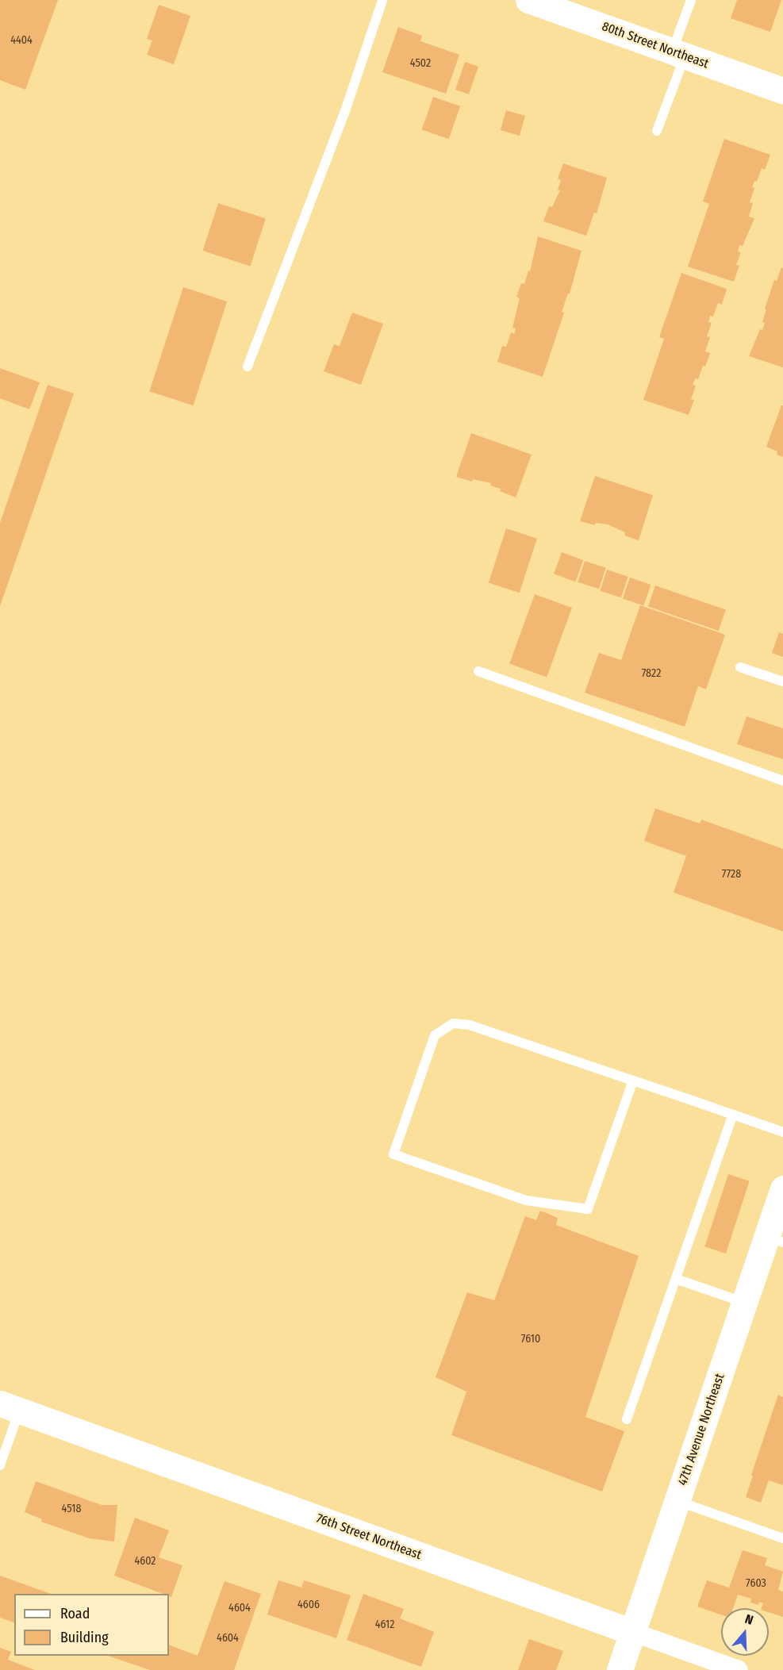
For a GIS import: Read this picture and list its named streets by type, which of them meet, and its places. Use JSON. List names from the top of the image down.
{
  "streets": {
    "street": ["80th Street Northeast", "47th Avenue Northeast", "76th Street Northeast"]
  },
  "crossings": [
    ["47th Avenue Northeast", "76th Street Northeast"]
  ],
  "house_numbers": [
    "4404",
    "4502",
    "7822",
    "7728",
    "7610",
    "4518",
    "4602",
    "7603",
    "4606",
    "4604",
    "4612",
    "4604"
  ],
  "legend": ["Road", "Building"],
  "north": "top"
}
